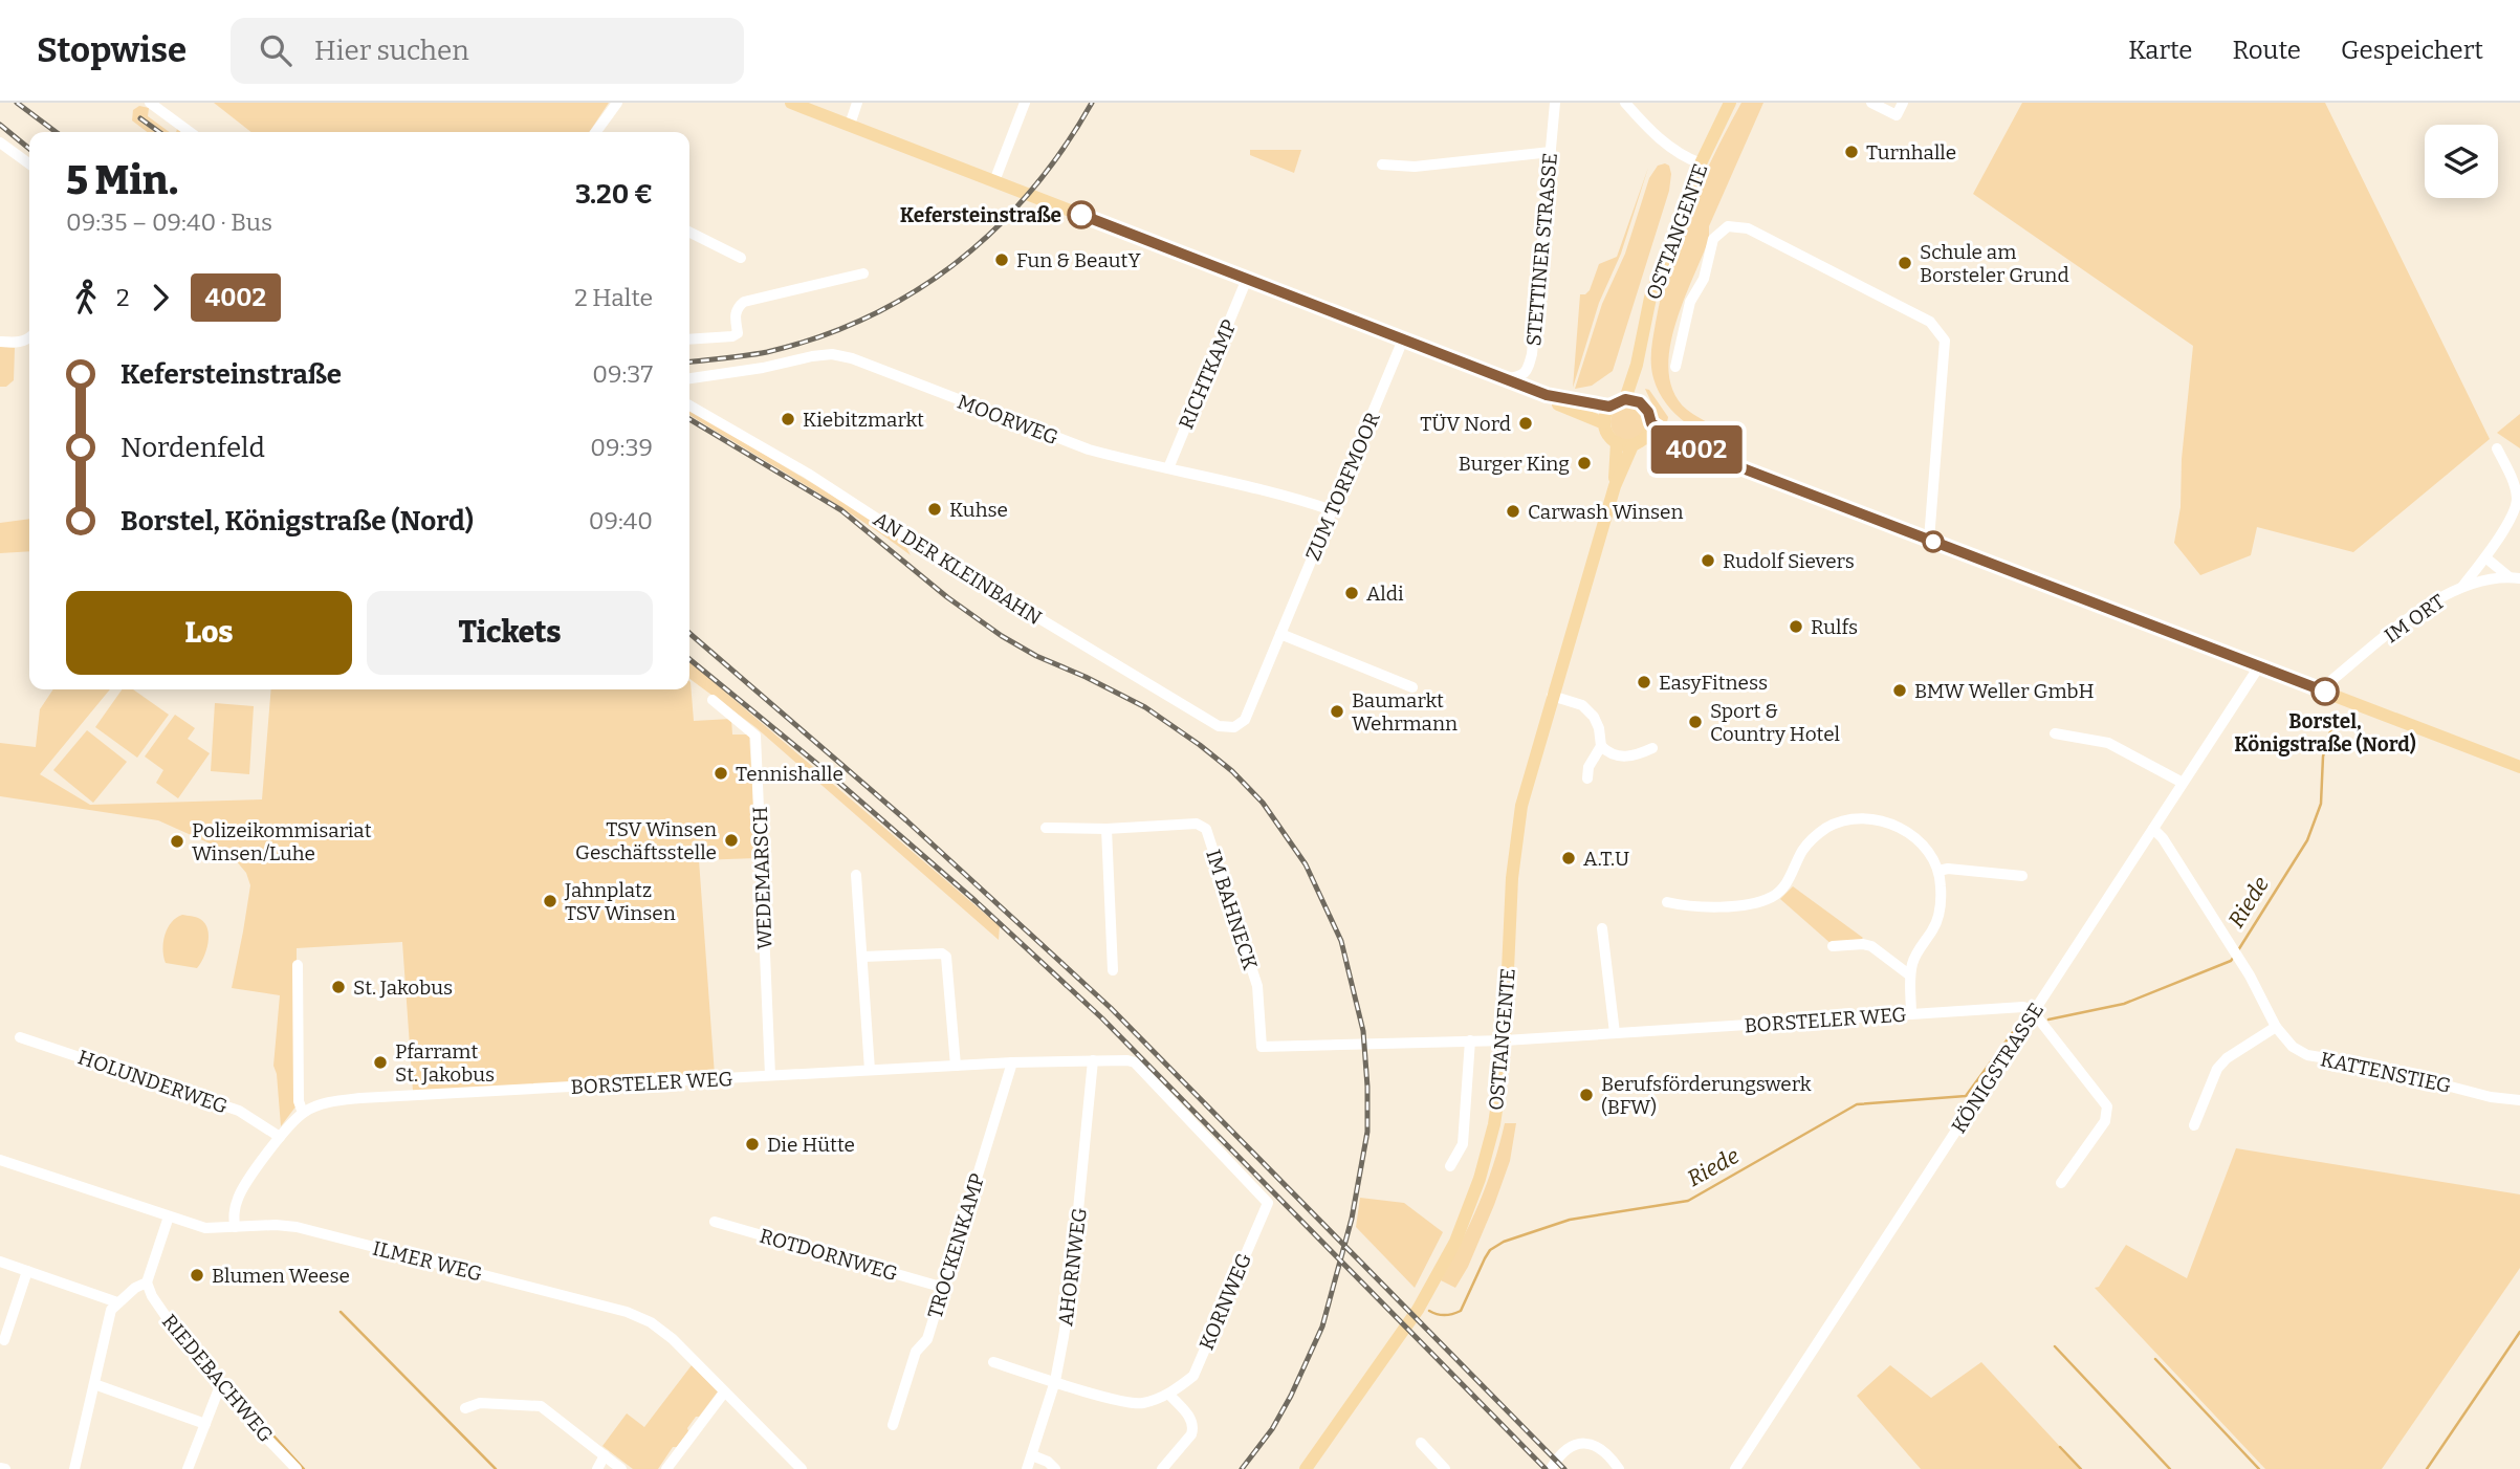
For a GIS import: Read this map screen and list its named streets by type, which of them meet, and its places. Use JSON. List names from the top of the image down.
{
  "streets": {
    "main road": ["OSTTANGENTE"],
    "street": [
      "STETTINER STRASSE",
      "RICHTKAMP",
      "MOORWEG",
      "ZUM TORFMOOR",
      "AN DER KLEINBAHN",
      "IM ORT",
      "WEDEMARSCH",
      "IM BAHNECK",
      "BORSTELER WEG",
      "KÖNIGSTRASSE",
      "KATTENSTIEG",
      "HOLUNDERWEG",
      "TROCKENKAMP",
      "ROTDORNWEG",
      "ILMER WEG",
      "AHORNWEG",
      "KORNWEG",
      "RIEDEBACHWEG"
    ]
  },
  "crossings": [
    ["OSTTANGENTE", "BORSTELER WEG"],
    ["RICHTKAMP", "MOORWEG"],
    ["MOORWEG", "ZUM TORFMOOR"],
    ["ZUM TORFMOOR", "AN DER KLEINBAHN"],
    ["WEDEMARSCH", "BORSTELER WEG"],
    ["IM BAHNECK", "BORSTELER WEG"],
    ["BORSTELER WEG", "KÖNIGSTRASSE"],
    ["BORSTELER WEG", "HOLUNDERWEG"],
    ["BORSTELER WEG", "TROCKENKAMP"],
    ["BORSTELER WEG", "ILMER WEG"],
    ["BORSTELER WEG", "AHORNWEG"],
    ["BORSTELER WEG", "KORNWEG"],
    ["KÖNIGSTRASSE", "KATTENSTIEG"],
    ["TROCKENKAMP", "ROTDORNWEG"],
    ["AHORNWEG", "KORNWEG"]
  ],
  "water": ["Riede"],
  "places": [
    "Turnhalle",
    "Kefersteinstraße",
    "Fun & BeautY",
    "Schule am Borsteler Grund",
    "Kiebitzmarkt",
    "TÜV Nord",
    "Burger King",
    "Kuhse",
    "Carwash Winsen",
    "Rudolf Sievers",
    "Aldi",
    "Rulfs",
    "EasyFitness",
    "BMW Weller GmbH",
    "Borstel, Königstraße (Nord)",
    "Baumarkt Wehrmann",
    "Sport & Country Hotel",
    "Tennishalle",
    "TSV Winsen Geschäftsstelle",
    "Polizeikommisariat Winsen/Luhe",
    "A.T.U",
    "Jahnplatz TSV Winsen",
    "St. Jakobus",
    "Pfarramt St. Jakobus",
    "Berufsförderungswerk (BFW)",
    "Die Hütte",
    "Blumen Weese"
  ],
  "lines": ["bus line 4002"],
  "page": {
    "header": "Stopwise",
    "search": "Hier suchen",
    "nav": ["Karte", "Route", "Gespeichert"],
    "on_map": "4002",
    "heading": ["5 Min.", "09:35 – 09:40 · Bus", "3.20 €"],
    "legs": ["2", "4002", "2 Halte"],
    "list": [
      {
        "name": "Kefersteinstraße",
        "value": "09:37"
      },
      {
        "name": "Nordenfeld",
        "value": "09:39"
      },
      {
        "name": "Borstel, Königstraße (Nord)",
        "value": "09:40"
      }
    ],
    "buttons": ["Los", "Tickets"]
  }
}
